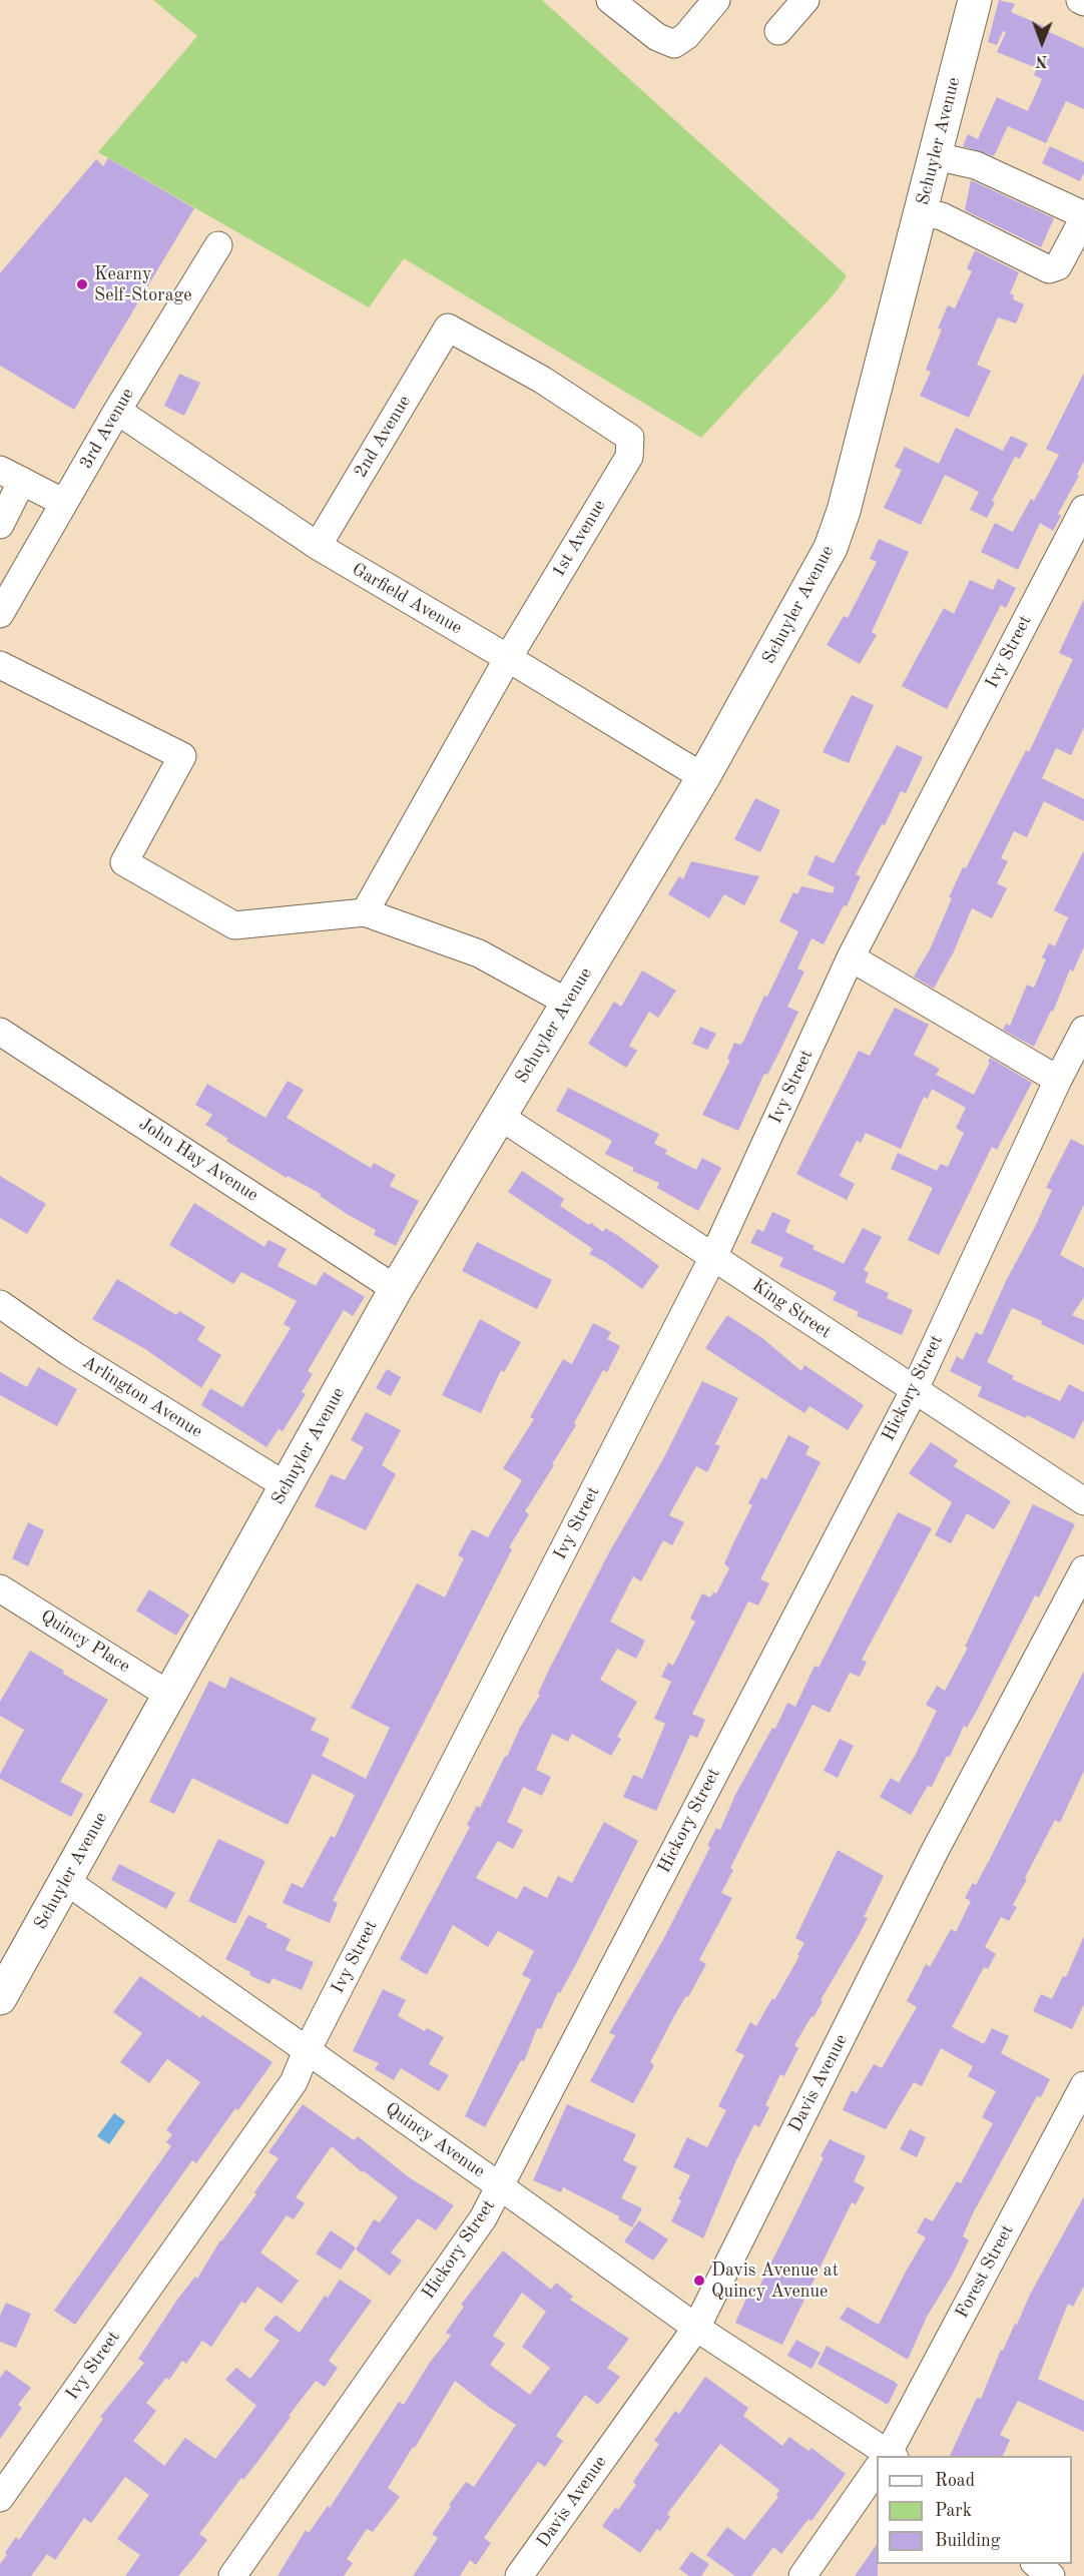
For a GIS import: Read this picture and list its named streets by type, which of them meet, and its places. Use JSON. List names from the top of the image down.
{
  "streets": {
    "main road": ["Schuyler Avenue"],
    "street": [
      "3rd Avenue",
      "2nd Avenue",
      "1st Avenue",
      "Garfield Avenue",
      "Ivy Street",
      "John Hay Avenue",
      "King Street",
      "Hickory Street",
      "Arlington Avenue",
      "Quincy Place",
      "Davis Avenue",
      "Quincy Avenue",
      "Forest Street"
    ]
  },
  "crossings": [
    ["Schuyler Avenue", "Garfield Avenue"],
    ["Schuyler Avenue", "John Hay Avenue"],
    ["Schuyler Avenue", "King Street"],
    ["Schuyler Avenue", "Arlington Avenue"],
    ["Schuyler Avenue", "Quincy Place"],
    ["Schuyler Avenue", "Quincy Avenue"],
    ["3rd Avenue", "Garfield Avenue"],
    ["2nd Avenue", "1st Avenue"],
    ["2nd Avenue", "Garfield Avenue"],
    ["1st Avenue", "Garfield Avenue"],
    ["Ivy Street", "King Street"],
    ["Ivy Street", "Quincy Avenue"],
    ["King Street", "Hickory Street"],
    ["Hickory Street", "Quincy Avenue"],
    ["Davis Avenue", "Quincy Avenue"]
  ],
  "places": ["Kearny Self-Storage", "Davis Avenue at Quincy Avenue"],
  "legend": ["Road", "Park", "Building"],
  "north": "bottom"
}
